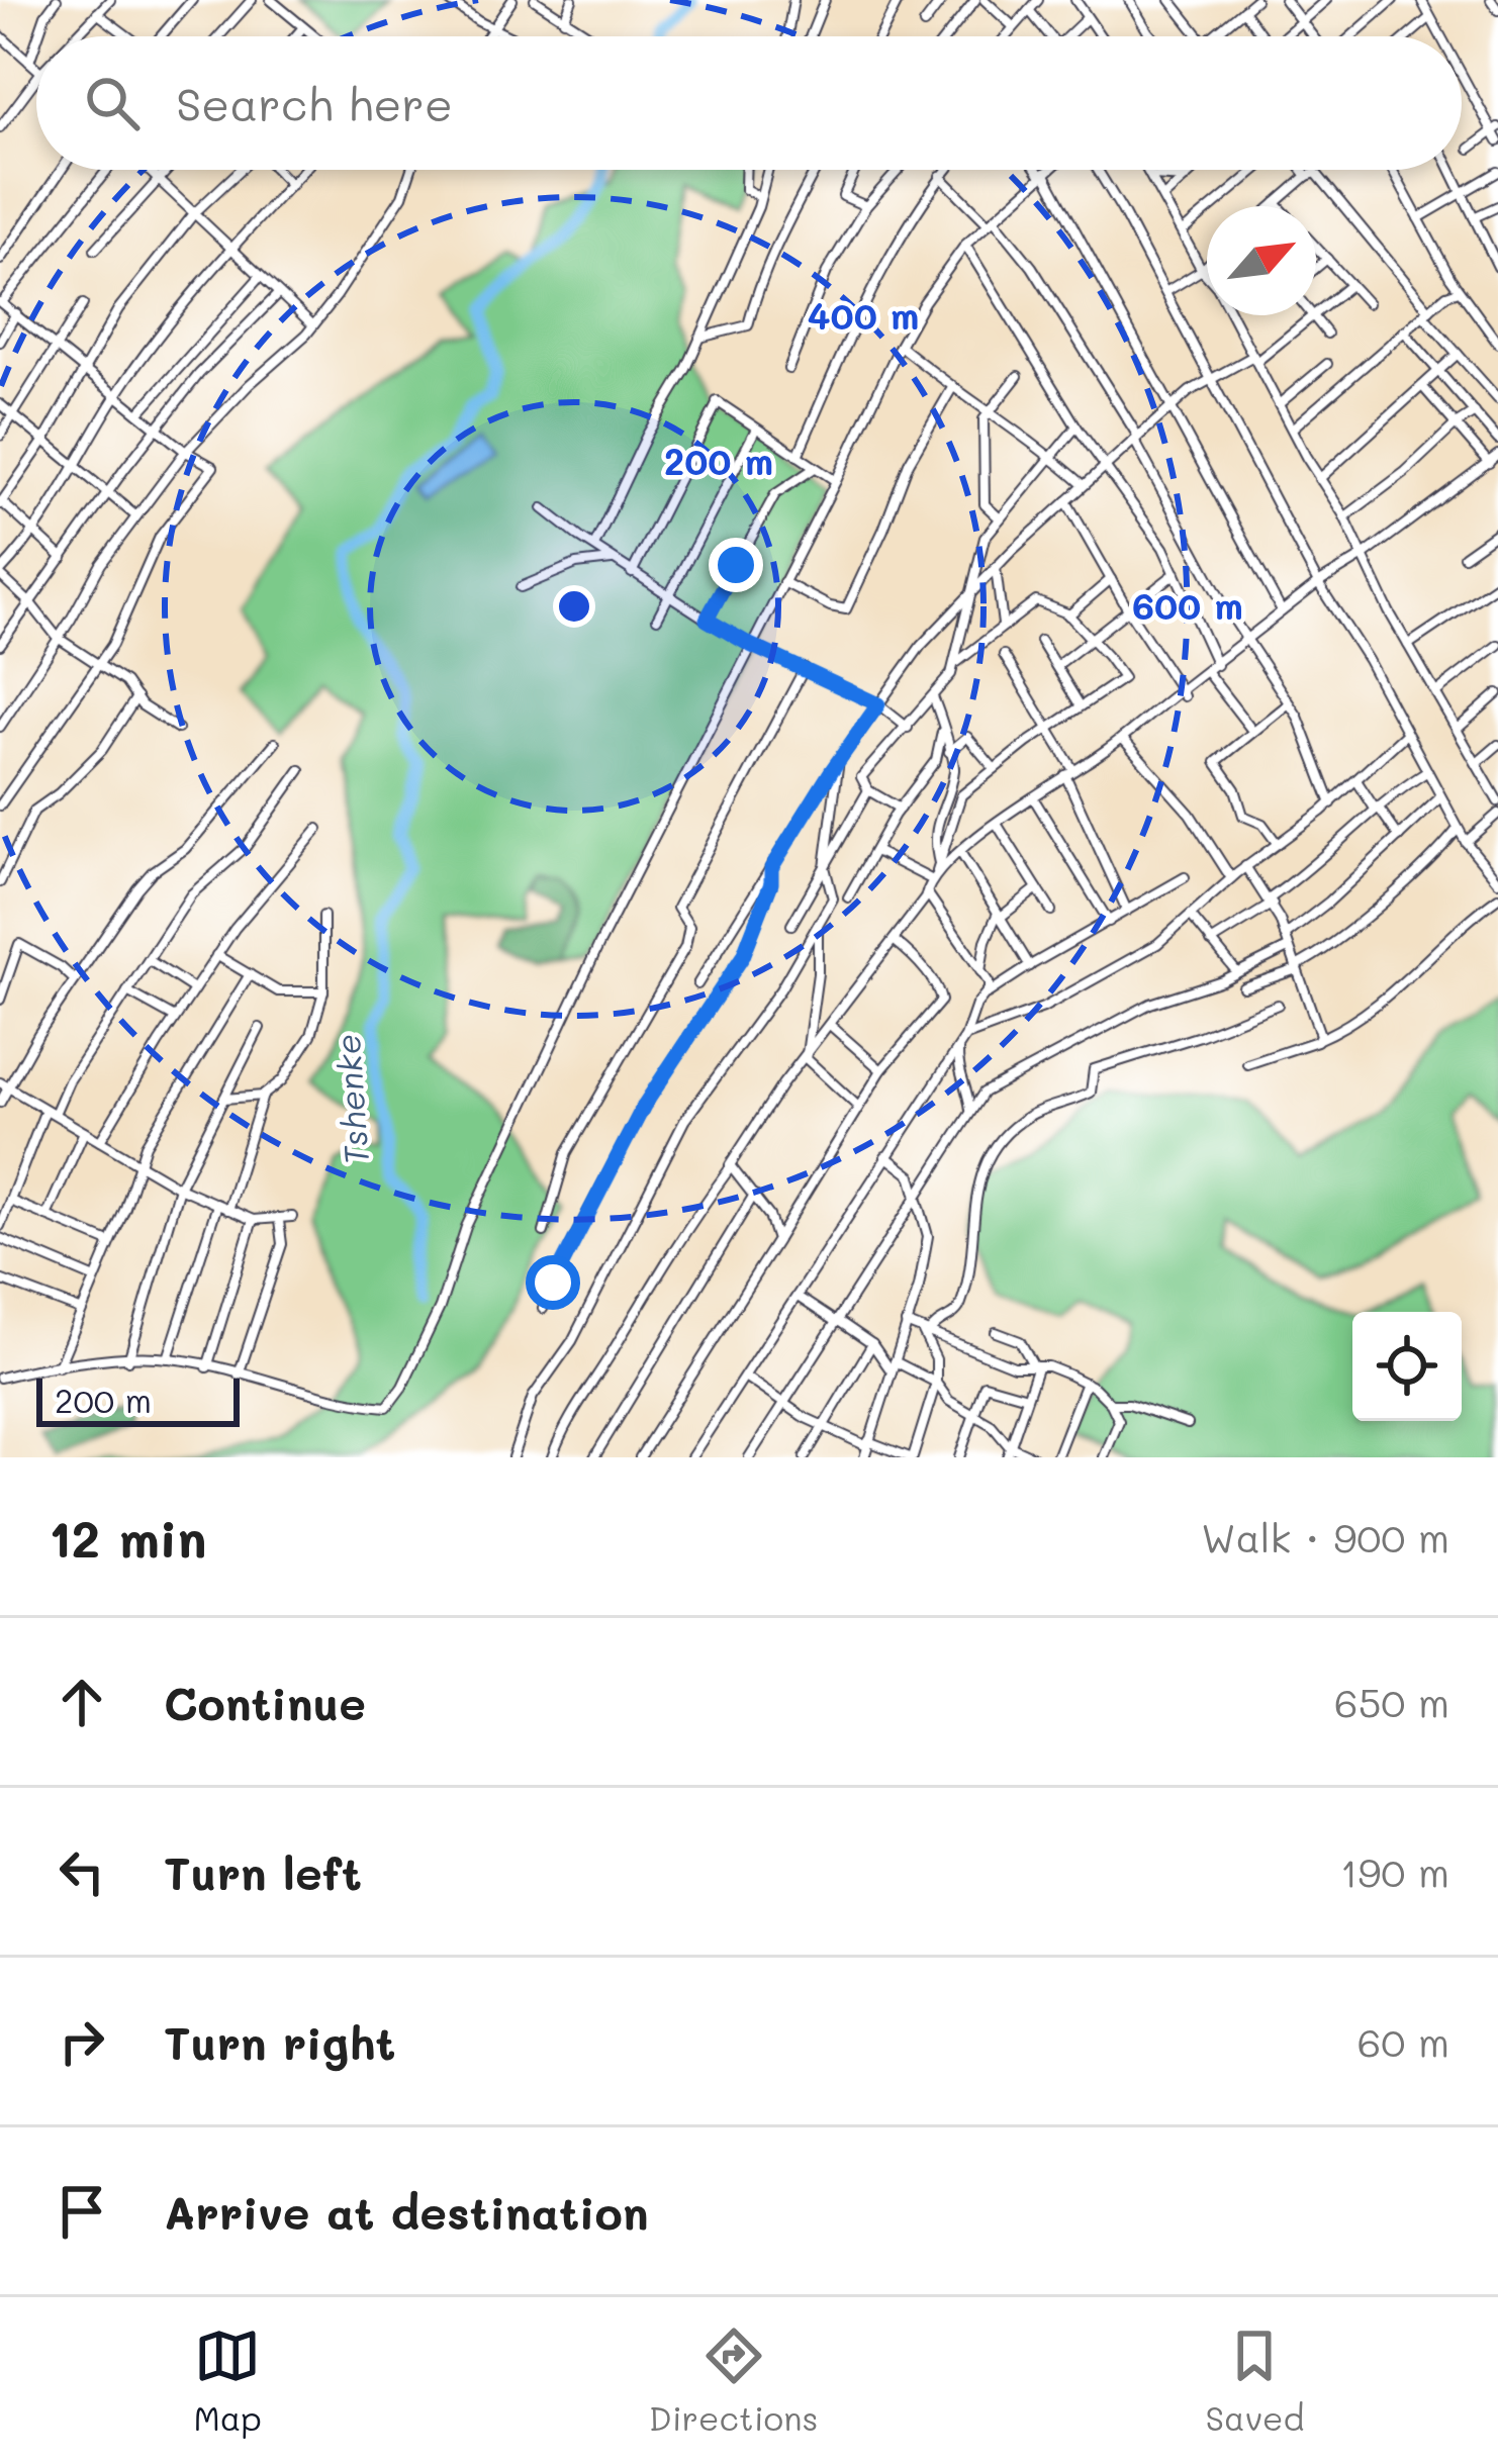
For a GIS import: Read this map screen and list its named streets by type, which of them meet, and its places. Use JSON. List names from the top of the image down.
{
  "water": ["Tshenke"],
  "scale_bar": "200 m",
  "north": "top right",
  "page": {
    "search": "Search here",
    "scale": "200 m",
    "heading": ["12 min", "Walk · 900 m"],
    "list": [
      ["Continue", "650 m"],
      ["Turn left", "190 m"],
      ["Turn right", "60 m"],
      "Arrive at destination"
    ],
    "nav": ["Map", "Directions", "Saved"]
  },
  "rings": ["400 m", "200 m", "600 m"]
}
